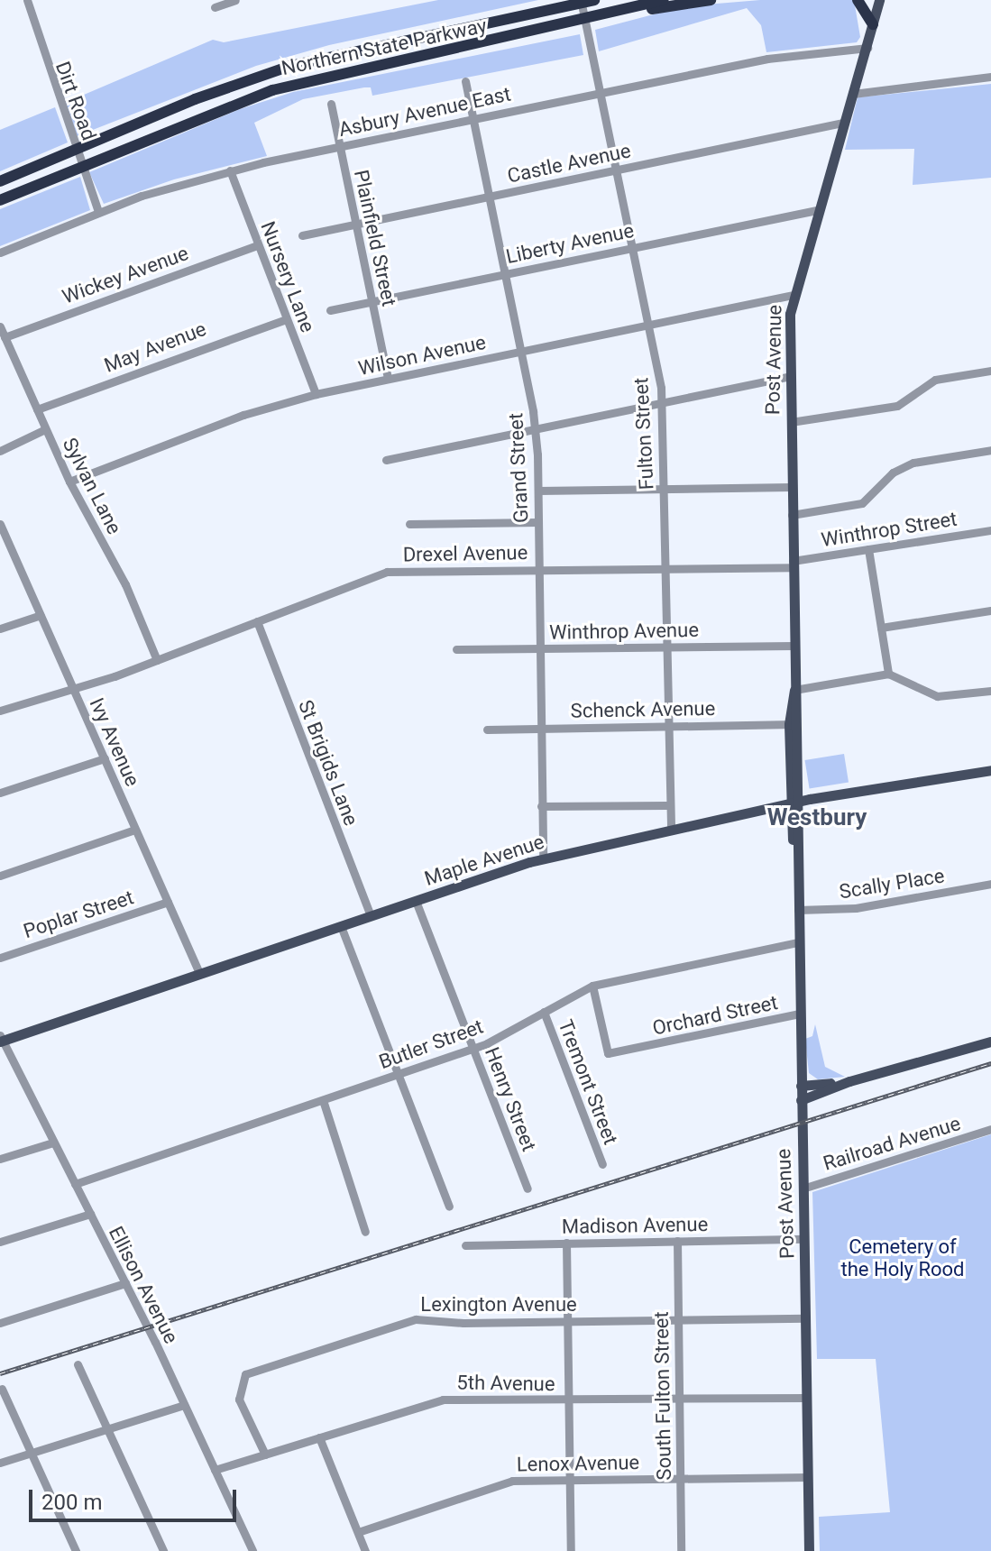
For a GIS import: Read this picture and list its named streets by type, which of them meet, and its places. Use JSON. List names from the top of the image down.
{
  "streets": {
    "highway": ["Northern State Parkway"],
    "main road": ["Post Avenue", "Maple Avenue"],
    "street": [
      "Dirt Road",
      "Asbury Avenue East",
      "Castle Avenue",
      "Plainfield Street",
      "Liberty Avenue",
      "Wickey Avenue",
      "Nursery Lane",
      "May Avenue",
      "Wilson Avenue",
      "Fulton Street",
      "Grand Street",
      "Sylvan Lane",
      "Winthrop Street",
      "Drexel Avenue",
      "Winthrop Avenue",
      "Schenck Avenue",
      "Ivy Avenue",
      "St Brigids Lane",
      "Scally Place",
      "Poplar Street",
      "Orchard Street",
      "Butler Street",
      "Tremont Street",
      "Henry Street",
      "Railroad Avenue",
      "Madison Avenue",
      "Ellison Avenue",
      "Lexington Avenue",
      "5th Avenue",
      "South Fulton Street",
      "Lenox Avenue"
    ]
  },
  "crossings": [
    ["Dirt Road", "Asbury Avenue East"],
    ["Asbury Avenue East", "Plainfield Street"],
    ["Asbury Avenue East", "Nursery Lane"],
    ["Asbury Avenue East", "Post Avenue"],
    ["Asbury Avenue East", "Fulton Street"],
    ["Asbury Avenue East", "Grand Street"],
    ["Castle Avenue", "Plainfield Street"],
    ["Castle Avenue", "Post Avenue"],
    ["Castle Avenue", "Fulton Street"],
    ["Castle Avenue", "Grand Street"],
    ["Plainfield Street", "Liberty Avenue"],
    ["Plainfield Street", "Wilson Avenue"],
    ["Liberty Avenue", "Post Avenue"],
    ["Liberty Avenue", "Fulton Street"],
    ["Liberty Avenue", "Grand Street"],
    ["Wickey Avenue", "Nursery Lane"],
    ["Wickey Avenue", "Sylvan Lane"],
    ["Nursery Lane", "May Avenue"],
    ["Nursery Lane", "Wilson Avenue"],
    ["May Avenue", "Sylvan Lane"],
    ["Wilson Avenue", "Post Avenue"],
    ["Wilson Avenue", "Fulton Street"],
    ["Wilson Avenue", "Grand Street"],
    ["Wilson Avenue", "Sylvan Lane"],
    ["Post Avenue", "Winthrop Street"],
    ["Post Avenue", "Drexel Avenue"],
    ["Post Avenue", "Winthrop Avenue"],
    ["Post Avenue", "Schenck Avenue"],
    ["Post Avenue", "Maple Avenue"],
    ["Post Avenue", "Scally Place"],
    ["Post Avenue", "Orchard Street"],
    ["Post Avenue", "Butler Street"],
    ["Post Avenue", "Railroad Avenue"],
    ["Post Avenue", "Madison Avenue"],
    ["Post Avenue", "Lexington Avenue"],
    ["Post Avenue", "5th Avenue"],
    ["Post Avenue", "Lenox Avenue"],
    ["Fulton Street", "Drexel Avenue"],
    ["Fulton Street", "Winthrop Avenue"],
    ["Fulton Street", "Schenck Avenue"],
    ["Fulton Street", "Maple Avenue"],
    ["Grand Street", "Drexel Avenue"],
    ["Grand Street", "Winthrop Avenue"],
    ["Grand Street", "Schenck Avenue"],
    ["Grand Street", "Maple Avenue"],
    ["Sylvan Lane", "Drexel Avenue"],
    ["Winthrop Street", "Drexel Avenue"],
    ["Drexel Avenue", "Ivy Avenue"],
    ["Drexel Avenue", "St Brigids Lane"],
    ["Ivy Avenue", "Maple Avenue"],
    ["Ivy Avenue", "Poplar Street"],
    ["St Brigids Lane", "Maple Avenue"],
    ["Maple Avenue", "Henry Street"],
    ["Maple Avenue", "Ellison Avenue"],
    ["Orchard Street", "Butler Street"],
    ["Butler Street", "Tremont Street"],
    ["Butler Street", "Henry Street"],
    ["Butler Street", "Ellison Avenue"],
    ["Madison Avenue", "South Fulton Street"],
    ["Ellison Avenue", "5th Avenue"],
    ["Lexington Avenue", "5th Avenue"],
    ["Lexington Avenue", "South Fulton Street"],
    ["5th Avenue", "South Fulton Street"],
    ["South Fulton Street", "Lenox Avenue"]
  ],
  "districts": ["Westbury"],
  "parks": ["Cemetery of the Holy Rood"],
  "scale_bar": "200 m"
}
